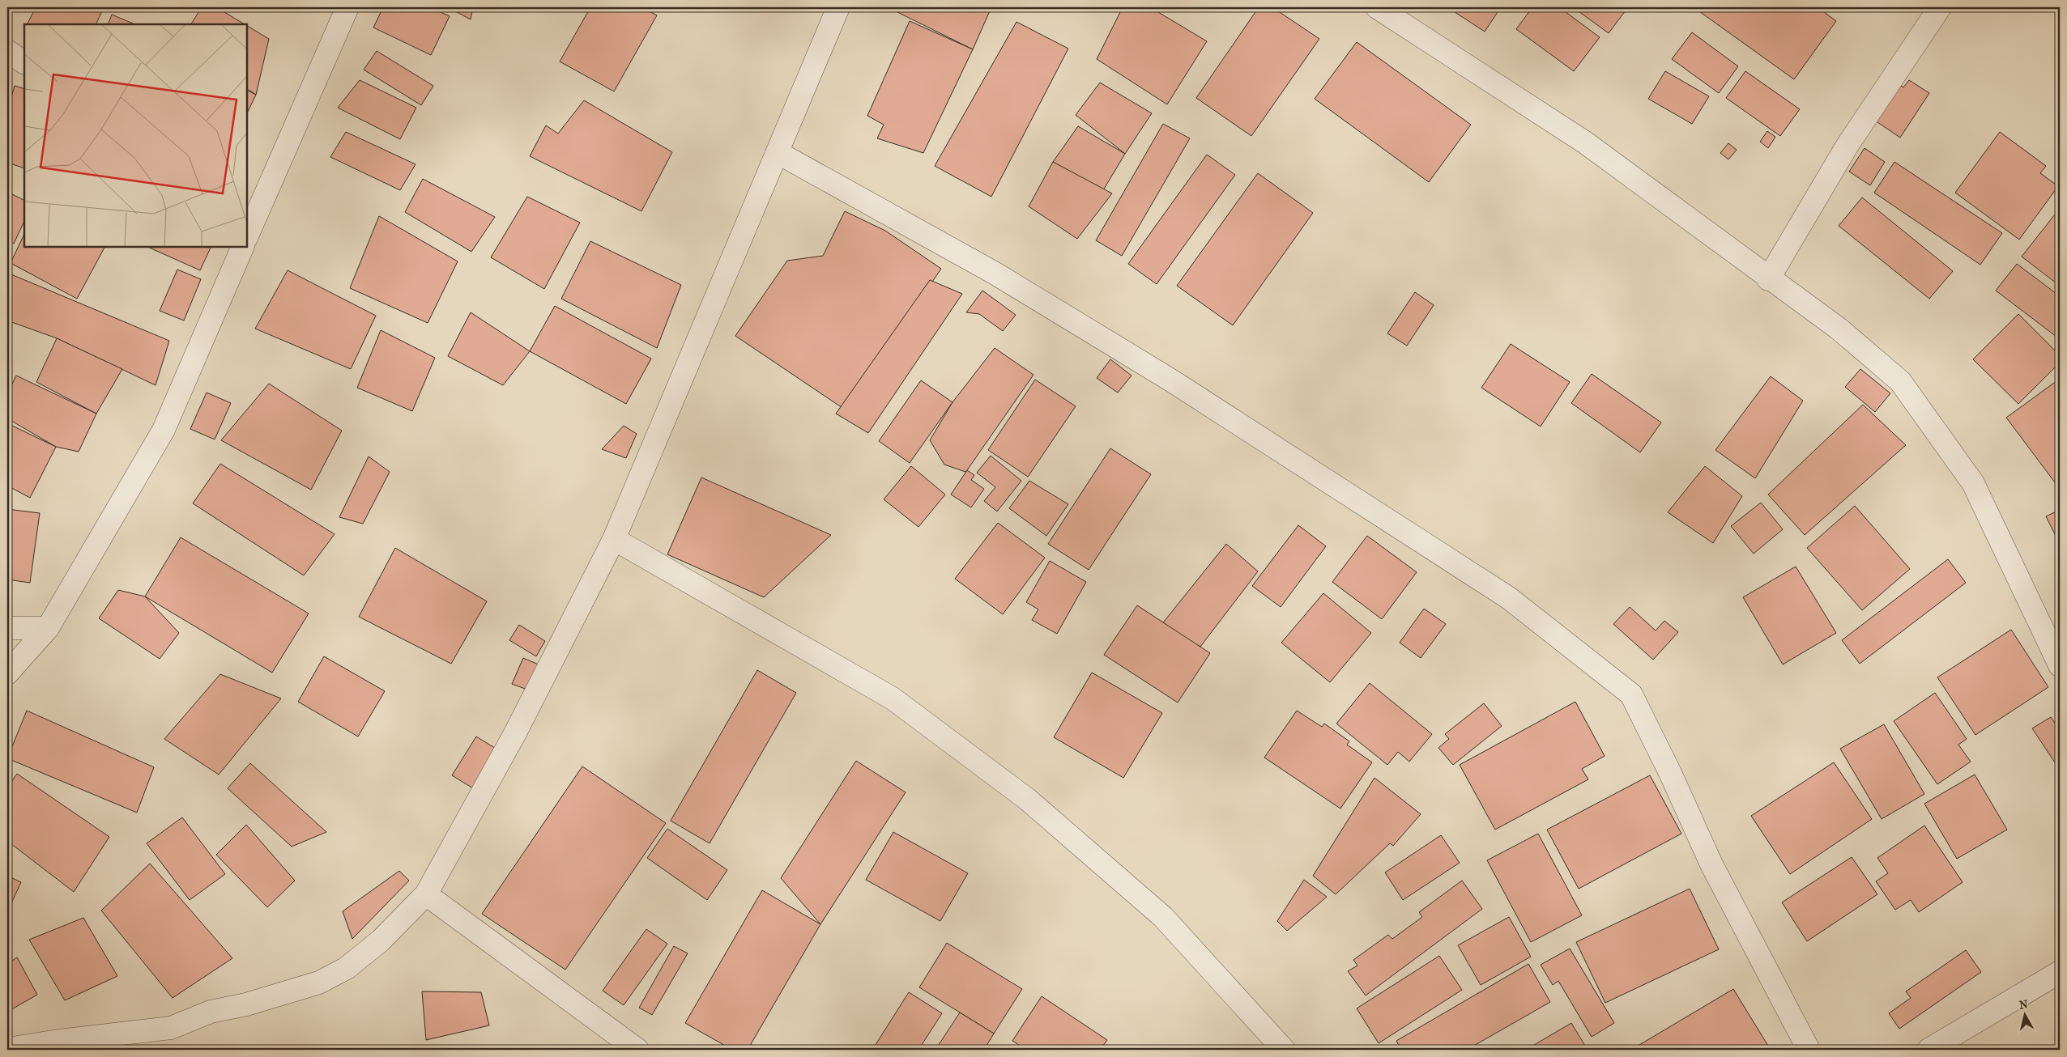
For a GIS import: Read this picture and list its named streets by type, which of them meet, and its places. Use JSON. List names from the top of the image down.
{
  "north": "top"
}
